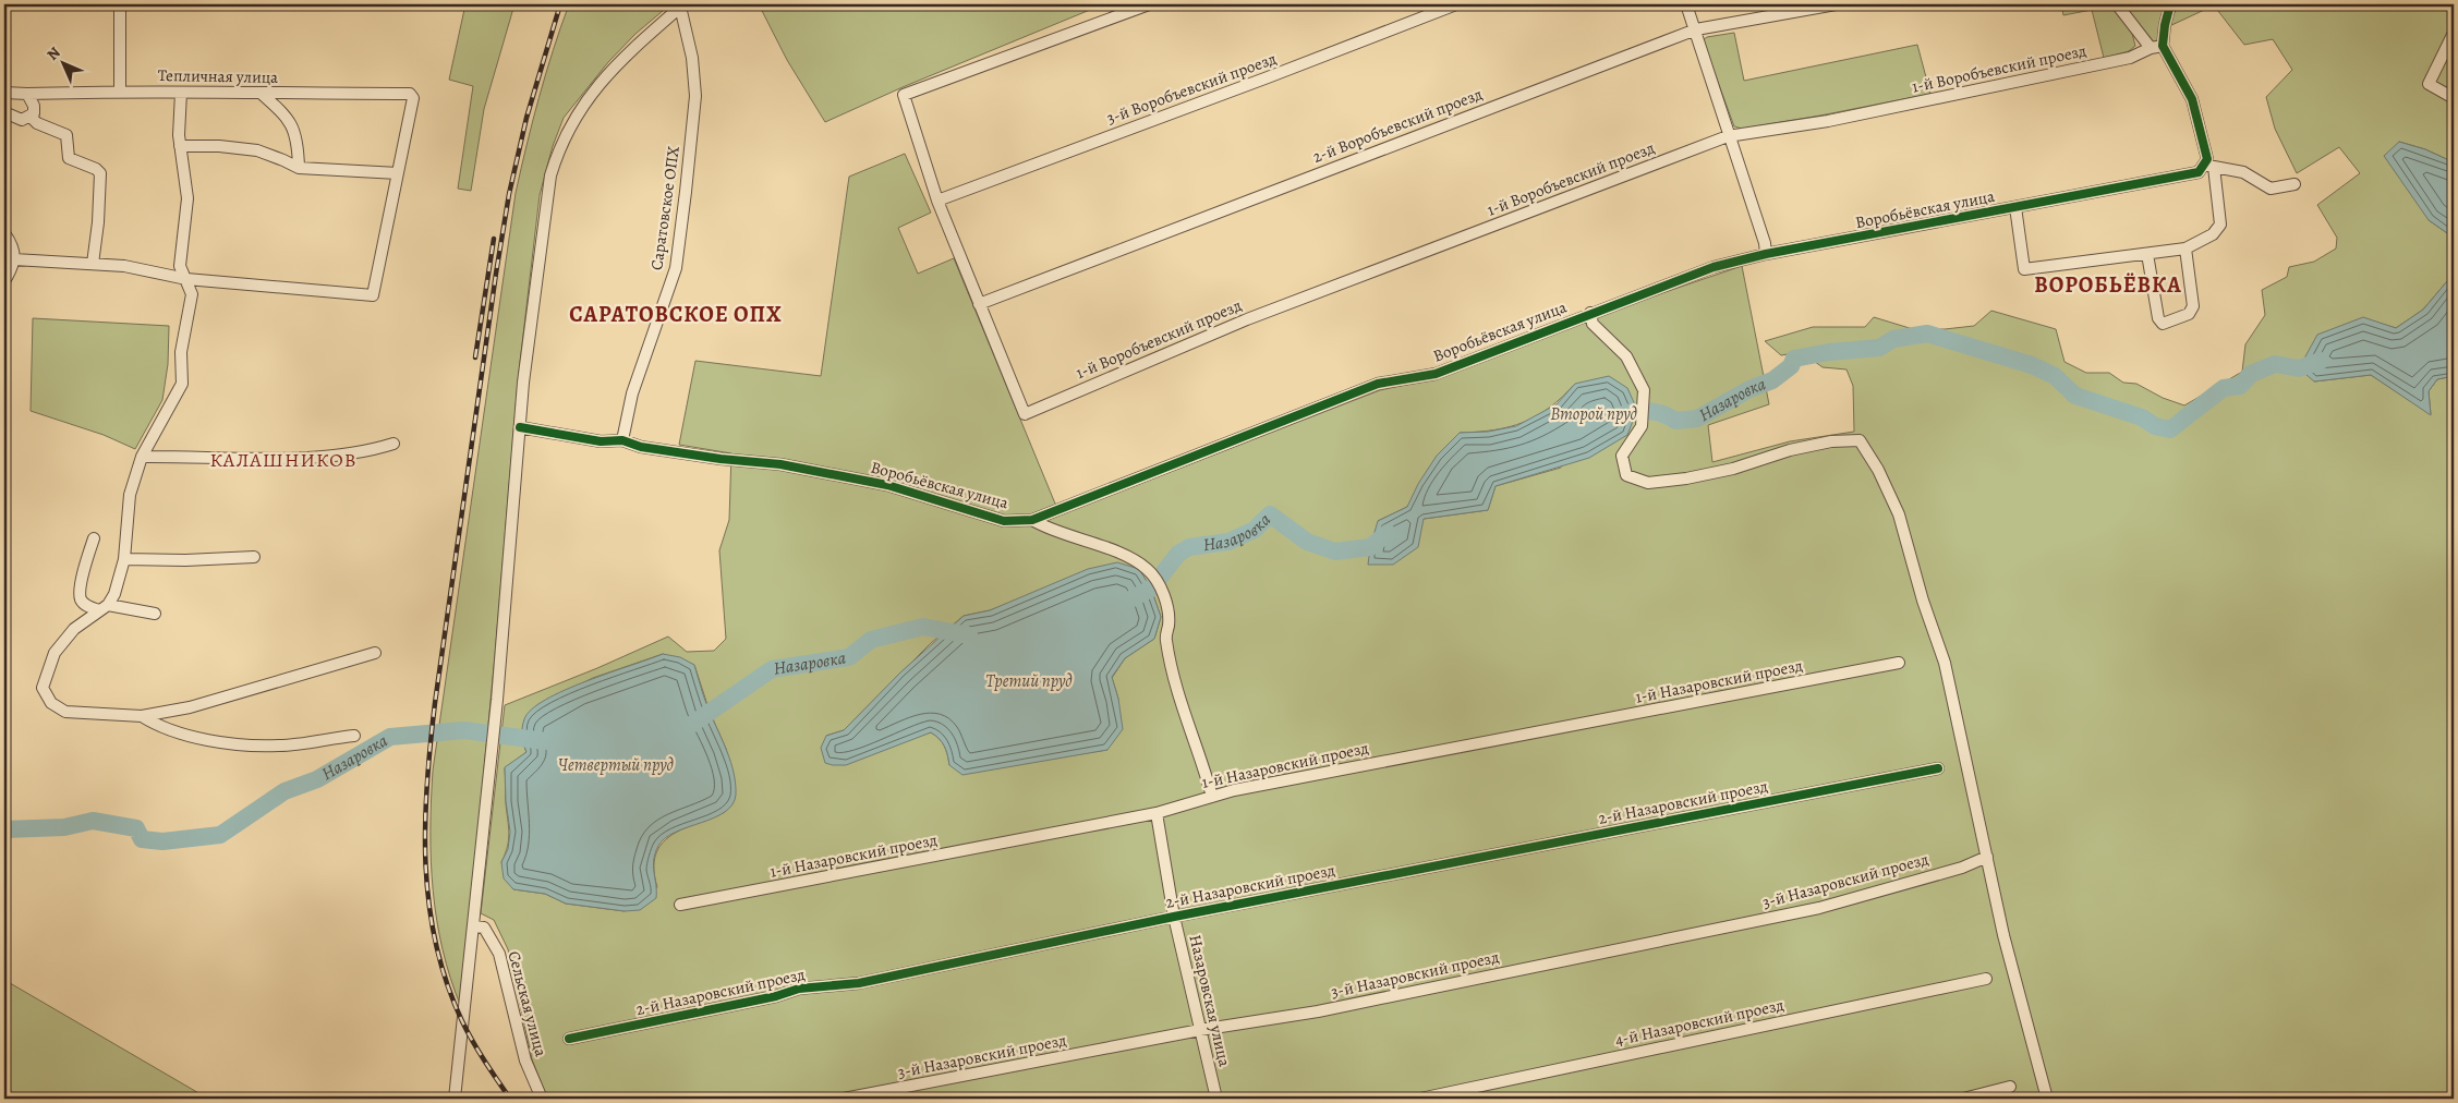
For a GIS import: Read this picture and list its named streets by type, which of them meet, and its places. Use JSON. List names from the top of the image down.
{
  "streets": {
    "street": [
      "1-й Воробъевский проезд",
      "Тепличная улица",
      "3-й Воробъевский проезд",
      "2-й Воробъевский проезд",
      "Саратовское ОПХ",
      "Воробьёвская улица",
      "1-й Назаровский проезд",
      "2-й Назаровский проезд",
      "3-й Назаровский проезд",
      "Назаровская улица",
      "Сельская улица",
      "4-й Назаровский проезд"
    ]
  },
  "crossings": [
    ["1-й Воробъевский проезд", "2-й Воробъевский проезд"],
    ["Саратовское ОПХ", "Воробьёвская улица"],
    ["1-й Назаровский проезд", "Назаровская улица"],
    ["2-й Назаровский проезд", "Назаровская улица"],
    ["3-й Назаровский проезд", "Назаровская улица"]
  ],
  "districts": ["ВОРОБЬЁВКА", "САРАТОВСКОЕ ОПХ", "КАЛАШНИКОВ"],
  "water": [
    "Назаровка",
    "Второй пруд",
    "Третий пруд",
    "Четвертый пруд"
  ],
  "north": "top left"
}
